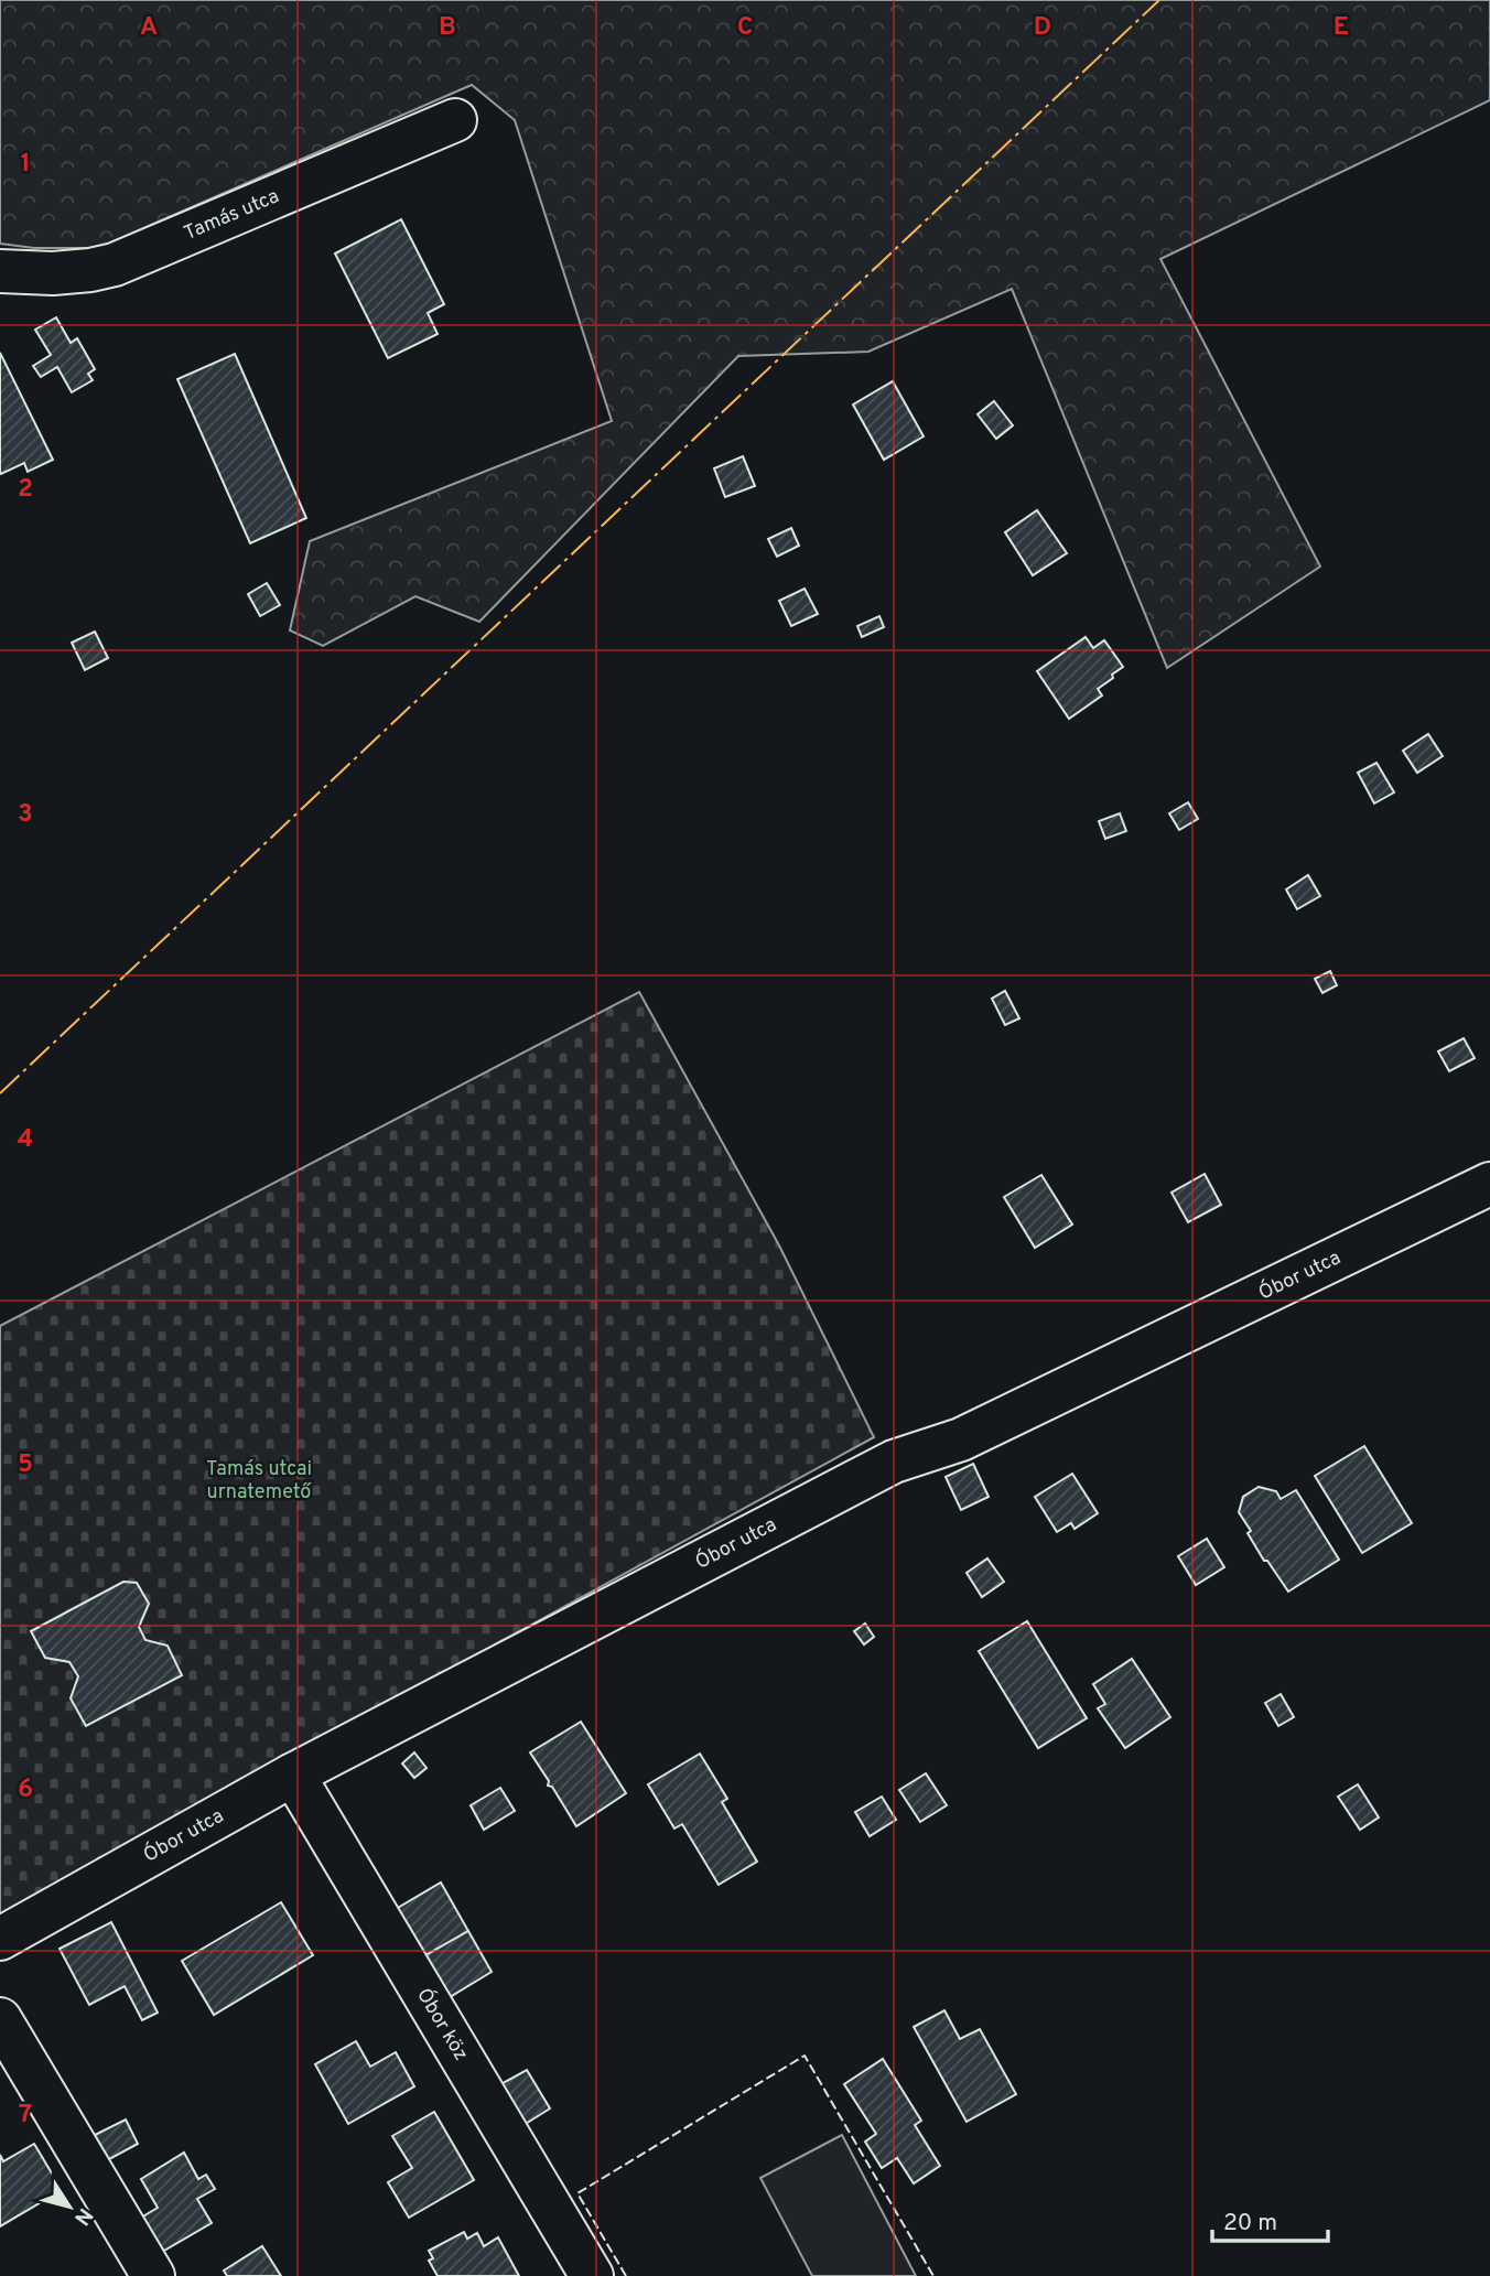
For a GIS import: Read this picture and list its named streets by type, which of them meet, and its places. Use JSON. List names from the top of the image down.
{
  "streets": {
    "street": ["Tamás utca", "Óbor utca", "Óbor köz"]
  },
  "crossings": [
    ["Óbor utca", "Óbor köz"]
  ],
  "parks": ["Tamás utcai urnatemető"],
  "scale_bar": "20 m",
  "north": "bottom right",
  "grid": {
    "columns": [
      "A",
      "B",
      "C",
      "D",
      "E"
    ],
    "rows": [
      "1",
      "2",
      "3",
      "4",
      "5",
      "6",
      "7"
    ]
  }
}
